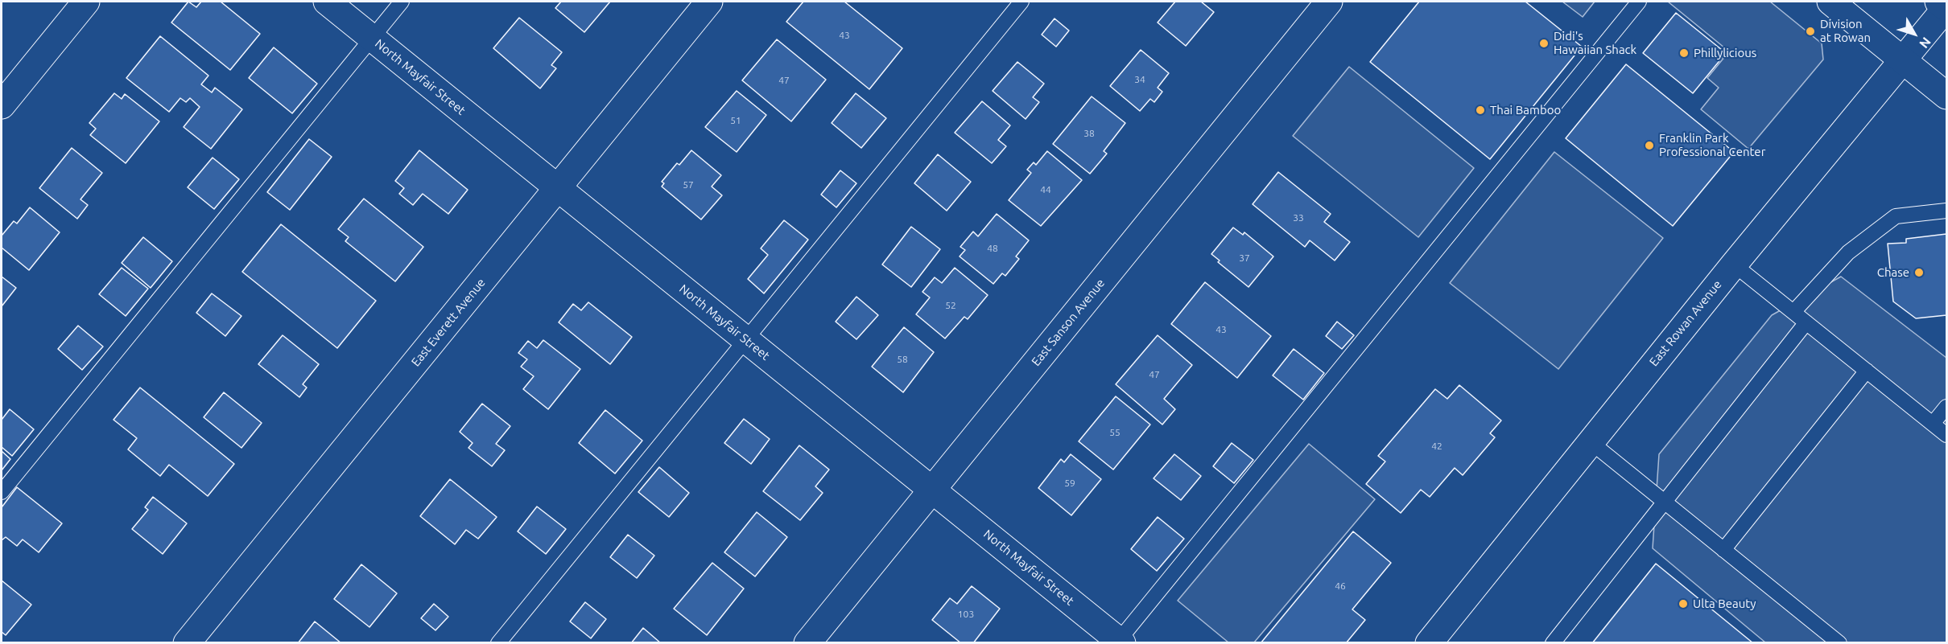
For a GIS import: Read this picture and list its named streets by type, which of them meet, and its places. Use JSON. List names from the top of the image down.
{
  "streets": {
    "street": [
      "North Mayfair Street",
      "East Everett Avenue",
      "East Sanson Avenue",
      "East Rowan Avenue"
    ]
  },
  "crossings": [
    ["North Mayfair Street", "East Everett Avenue"],
    ["North Mayfair Street", "East Sanson Avenue"]
  ],
  "places": [
    "Division at Rowan",
    "Didi's Hawaiian Shack",
    "Phillylicious",
    "Thai Bamboo",
    "Franklin Park Professional Center",
    "Chase",
    "Ulta Beauty"
  ],
  "house_numbers": [
    "43",
    "34",
    "47",
    "51",
    "38",
    "57",
    "44",
    "33",
    "48",
    "37",
    "52",
    "43",
    "58",
    "47",
    "55",
    "42",
    "59",
    "46",
    "103"
  ],
  "north": "bottom right"
}
